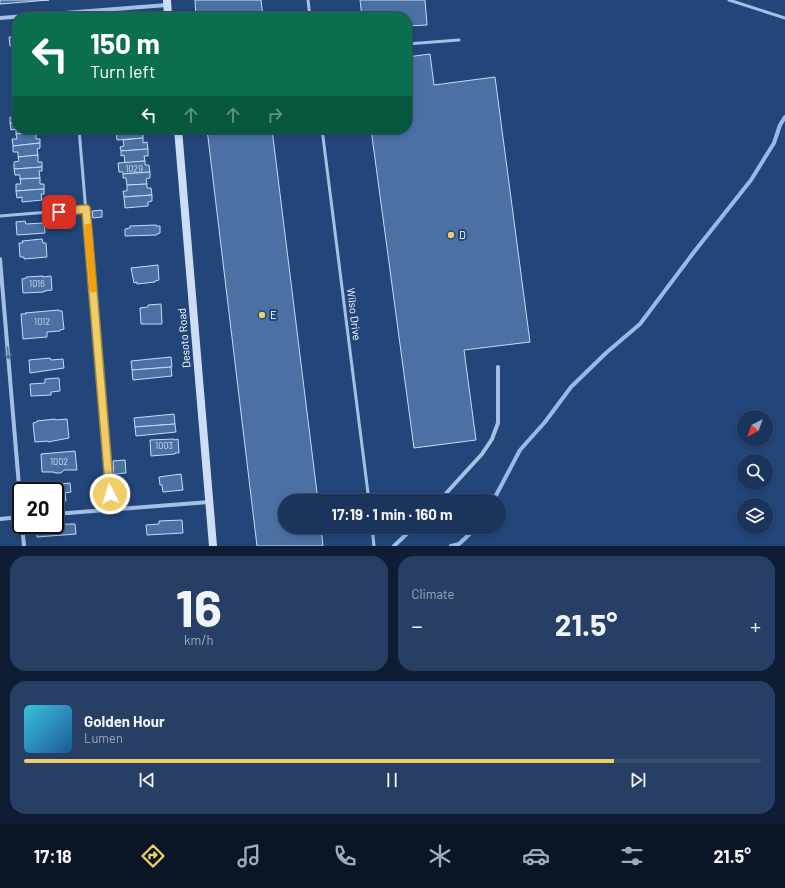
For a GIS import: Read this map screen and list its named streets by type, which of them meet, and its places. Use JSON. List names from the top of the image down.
{
  "streets": {
    "street": ["Desoto Road"],
    "lane": ["Wilso Drive"]
  },
  "places": ["D", "E"],
  "house_numbers": [
    "1029",
    "1016",
    "1012",
    "1003",
    "1002"
  ],
  "north": "bottom left",
  "page": {
    "turn": ["150 m", "Turn left"],
    "limit": "20",
    "trip": "17:19 · 1 min · 160 m",
    "tile": [
      ["16", "km/h"],
      "Climate"
    ],
    "heat": ["−", "21.5°", "+"],
    "song": ["Golden Hour", "Lumen"],
    "tabs": ["17:18", "21.5°"]
  }
}
